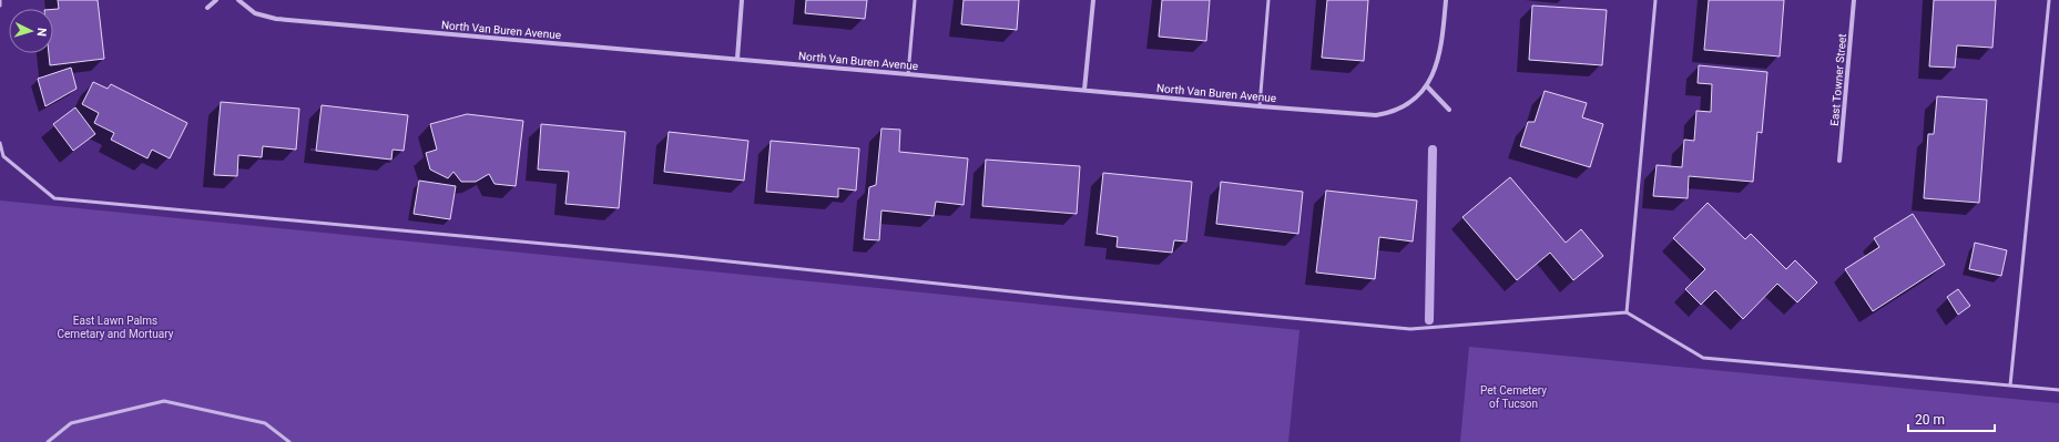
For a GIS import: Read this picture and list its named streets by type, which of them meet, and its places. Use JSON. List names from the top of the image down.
{
  "streets": {
    "street": ["North Van Buren Avenue", "East Towner Street"]
  },
  "parks": ["East Lawn Palms Cemetary and Mortuary", "Pet Cemetery of Tucson"],
  "scale_bar": "20 m",
  "north": "right"
}
